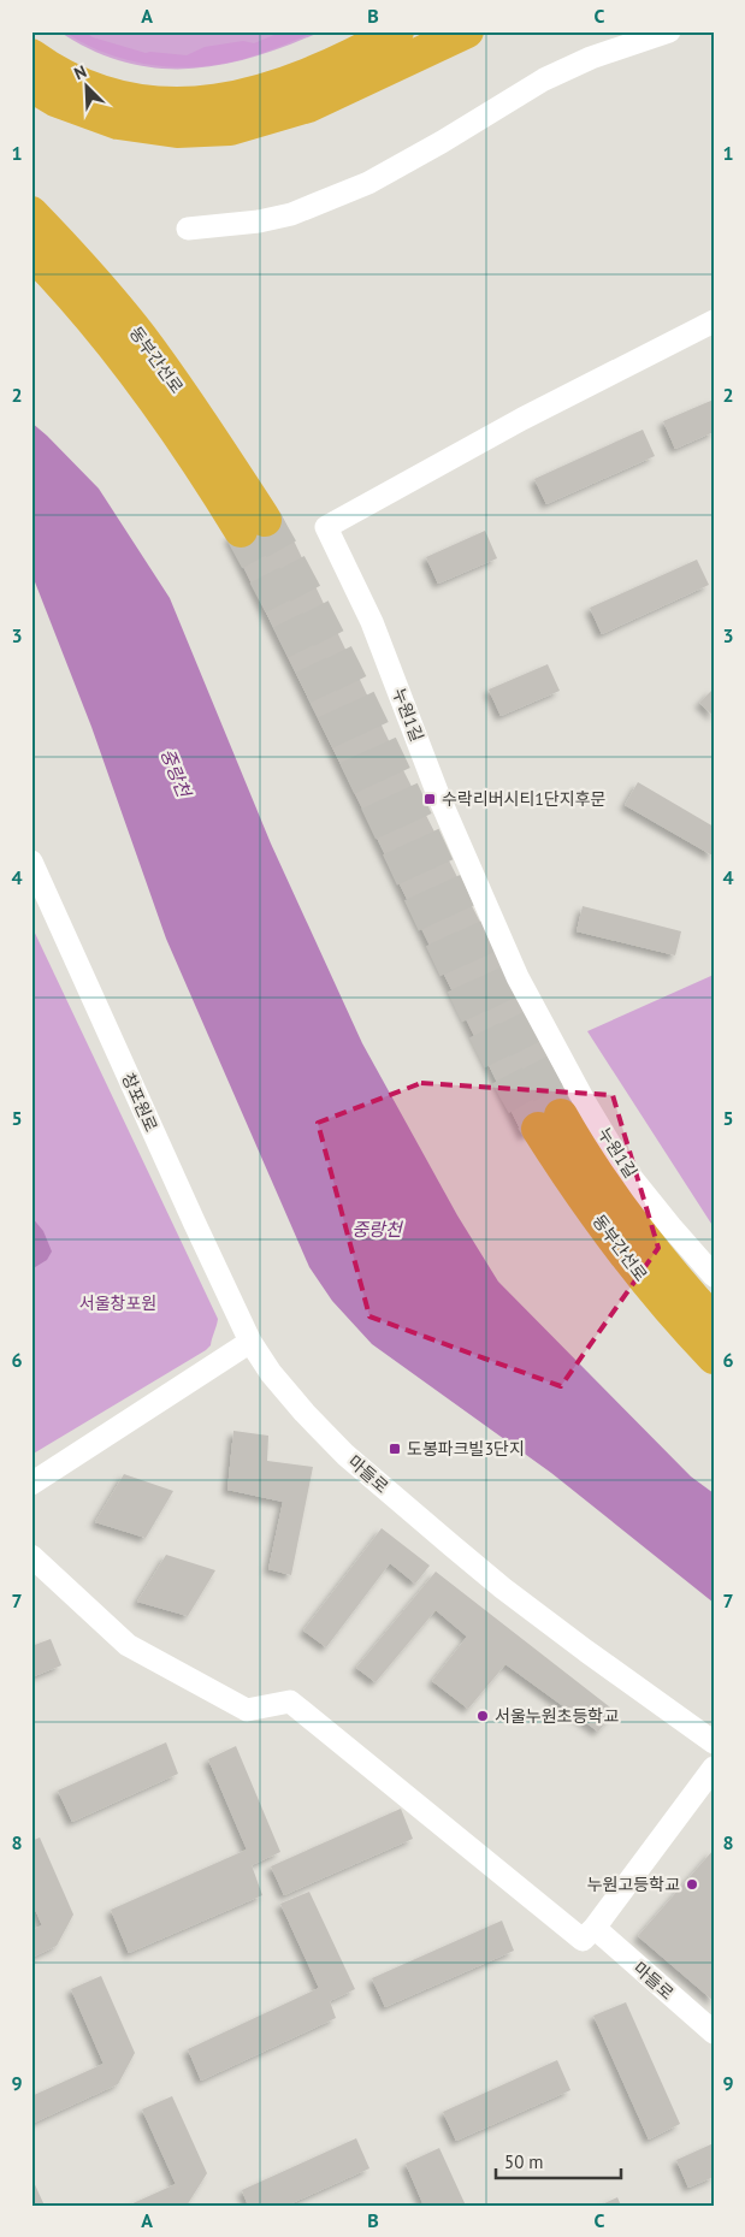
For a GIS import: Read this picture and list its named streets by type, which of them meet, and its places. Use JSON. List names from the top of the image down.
{
  "streets": {
    "highway": ["동부간선로"],
    "street": ["누원1길", "창포원로", "마들로"]
  },
  "crossings": [
    ["창포원로", "마들로"]
  ],
  "water": ["중랑천"],
  "parks": ["서울창포원"],
  "places": {
    "transit": ["수락리버시티1단지후문", "도봉파크빌3단지"],
    "other": ["서울누원초등학교", "누원고등학교"]
  },
  "scale_bar": "50 m",
  "north": "top left",
  "grid": {
    "columns": ["A", "B", "C"],
    "rows": [
      "1",
      "2",
      "3",
      "4",
      "5",
      "6",
      "7",
      "8",
      "9"
    ]
  }
}
